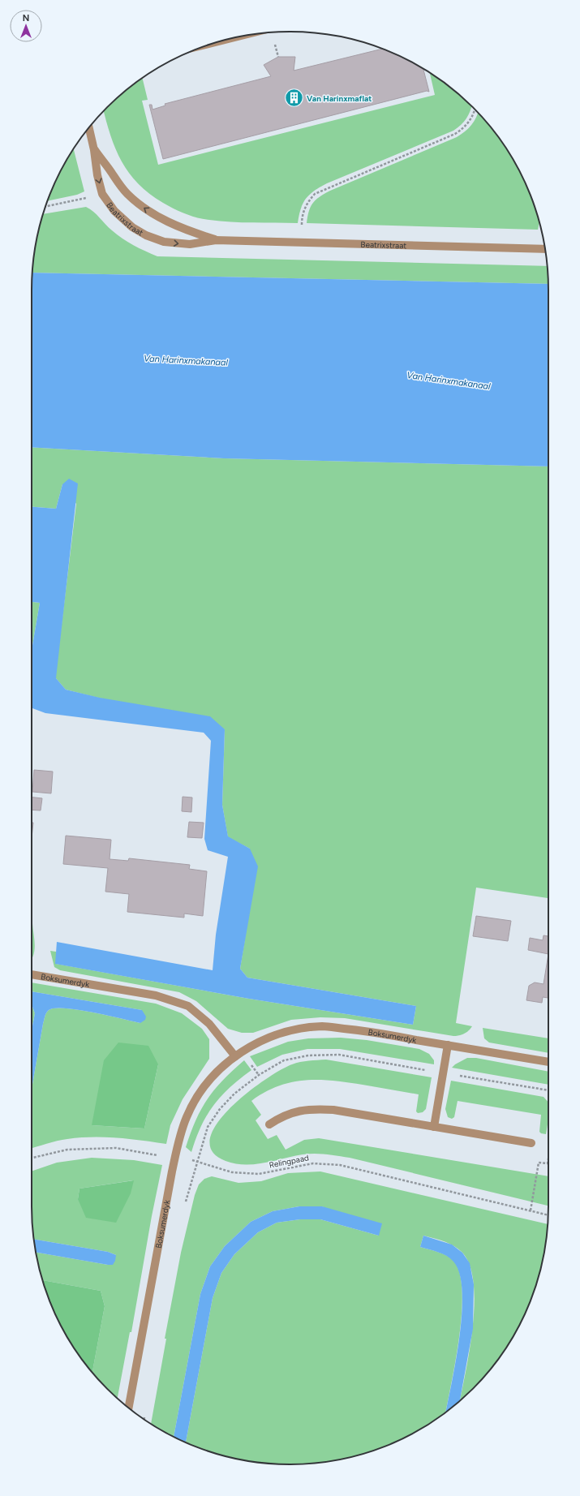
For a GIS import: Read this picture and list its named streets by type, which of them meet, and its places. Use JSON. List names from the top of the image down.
{
  "streets": {
    "street": ["Beatrixstraat", "Boksumerdyk"],
    "path": ["Relingpaad"]
  },
  "crossings": [
    ["Boksumerdyk", "Relingpaad"]
  ],
  "water": ["Van Harinxmakanaal"],
  "places": {
    "building": ["Van Harinxmaflat"]
  },
  "north": "top"
}
